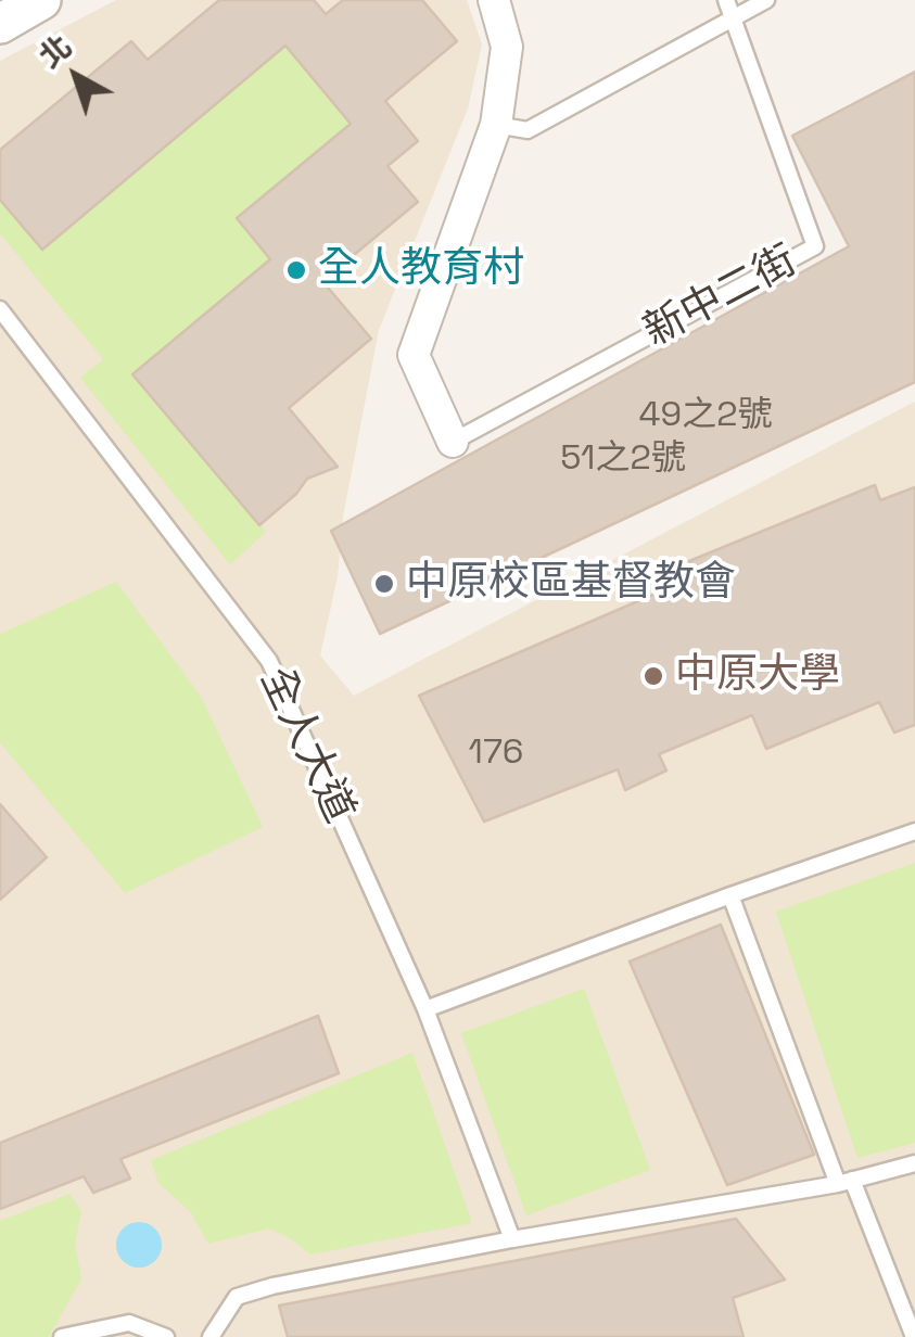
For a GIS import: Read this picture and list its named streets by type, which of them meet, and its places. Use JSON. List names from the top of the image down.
{
  "streets": {
    "lane": ["新中二街", "全人大道"]
  },
  "places": ["全人教育村", "中原校區基督教會", "中原大學"],
  "house_numbers": ["49之2號", "51之2號", "176"],
  "north": "top left"
}
